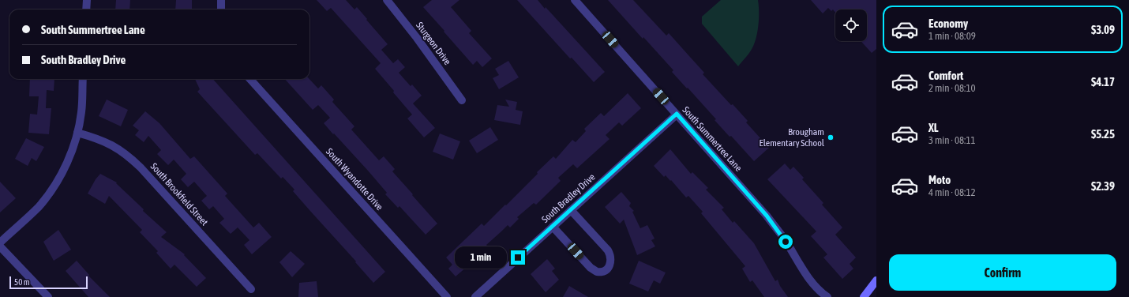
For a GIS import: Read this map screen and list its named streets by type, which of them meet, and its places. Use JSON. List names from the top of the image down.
{
  "streets": {
    "street": [
      "Sturgeon Drive",
      "South Summertree Lane",
      "South Wyandotte Drive",
      "South Brookfield Street",
      "South Bradley Drive"
    ]
  },
  "crossings": [
    ["South Summertree Lane", "South Bradley Drive"]
  ],
  "places": ["Brougham Elementary School"],
  "scale_bar": "50 m",
  "page": {
    "list": [
      {
        "name": "Economy",
        "note": "1 min · 08:09",
        "value": "$3.09"
      },
      {
        "name": "Comfort",
        "note": "2 min · 08:10",
        "value": "$4.17"
      },
      {
        "name": "XL",
        "note": "3 min · 08:11",
        "value": "$5.25"
      },
      {
        "name": "Moto",
        "note": "4 min · 08:12",
        "value": "$2.39"
      }
    ],
    "banner": ["South Summertree Lane", "South Bradley Drive"],
    "bubble": "1 min",
    "buttons": "Confirm",
    "scale": "50 m"
  }
}
